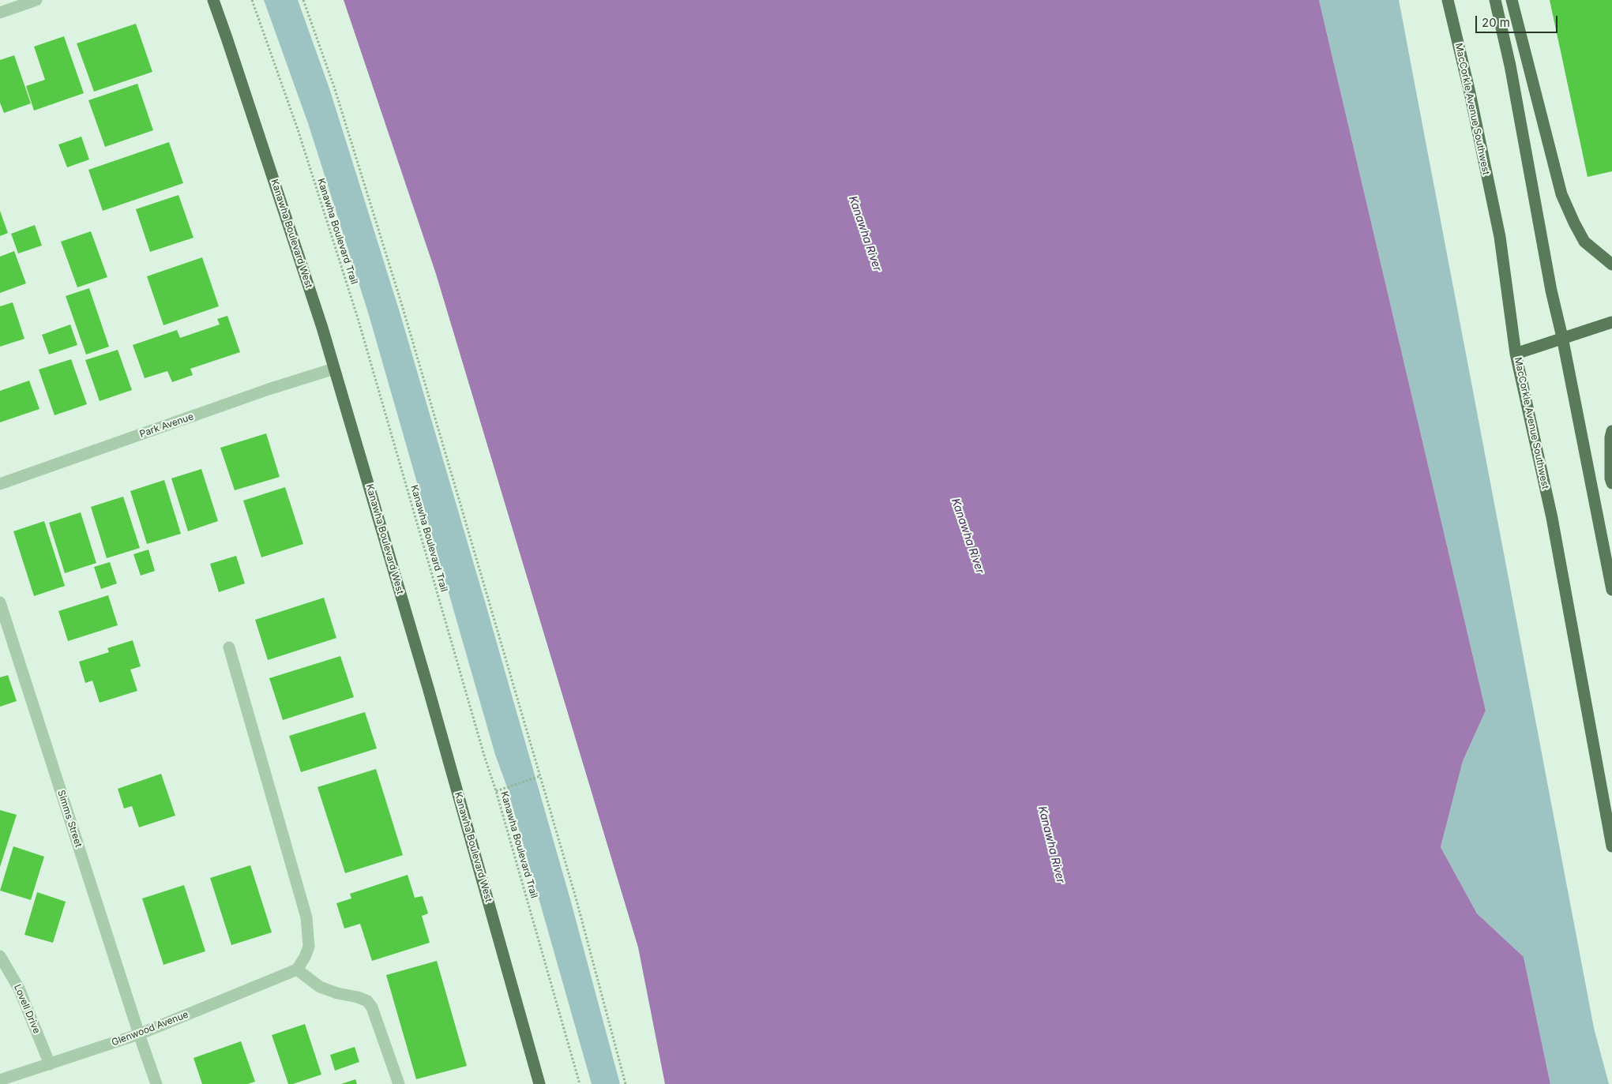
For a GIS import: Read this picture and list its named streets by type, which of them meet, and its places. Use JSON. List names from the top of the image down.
{
  "streets": {
    "main road": ["MacCorkle Avenue Southwest", "Kanawha Boulevard West"],
    "street": [
      "Park Avenue",
      "Simms Street",
      "Lovell Drive",
      "Glenwood Avenue"
    ],
    "path": ["Kanawha Boulevard Trail"]
  },
  "crossings": [
    ["Kanawha Boulevard West", "Park Avenue"],
    ["Simms Street", "Glenwood Avenue"],
    ["Lovell Drive", "Glenwood Avenue"]
  ],
  "water": ["Kanawha River"],
  "scale_bar": "20 m"
}
